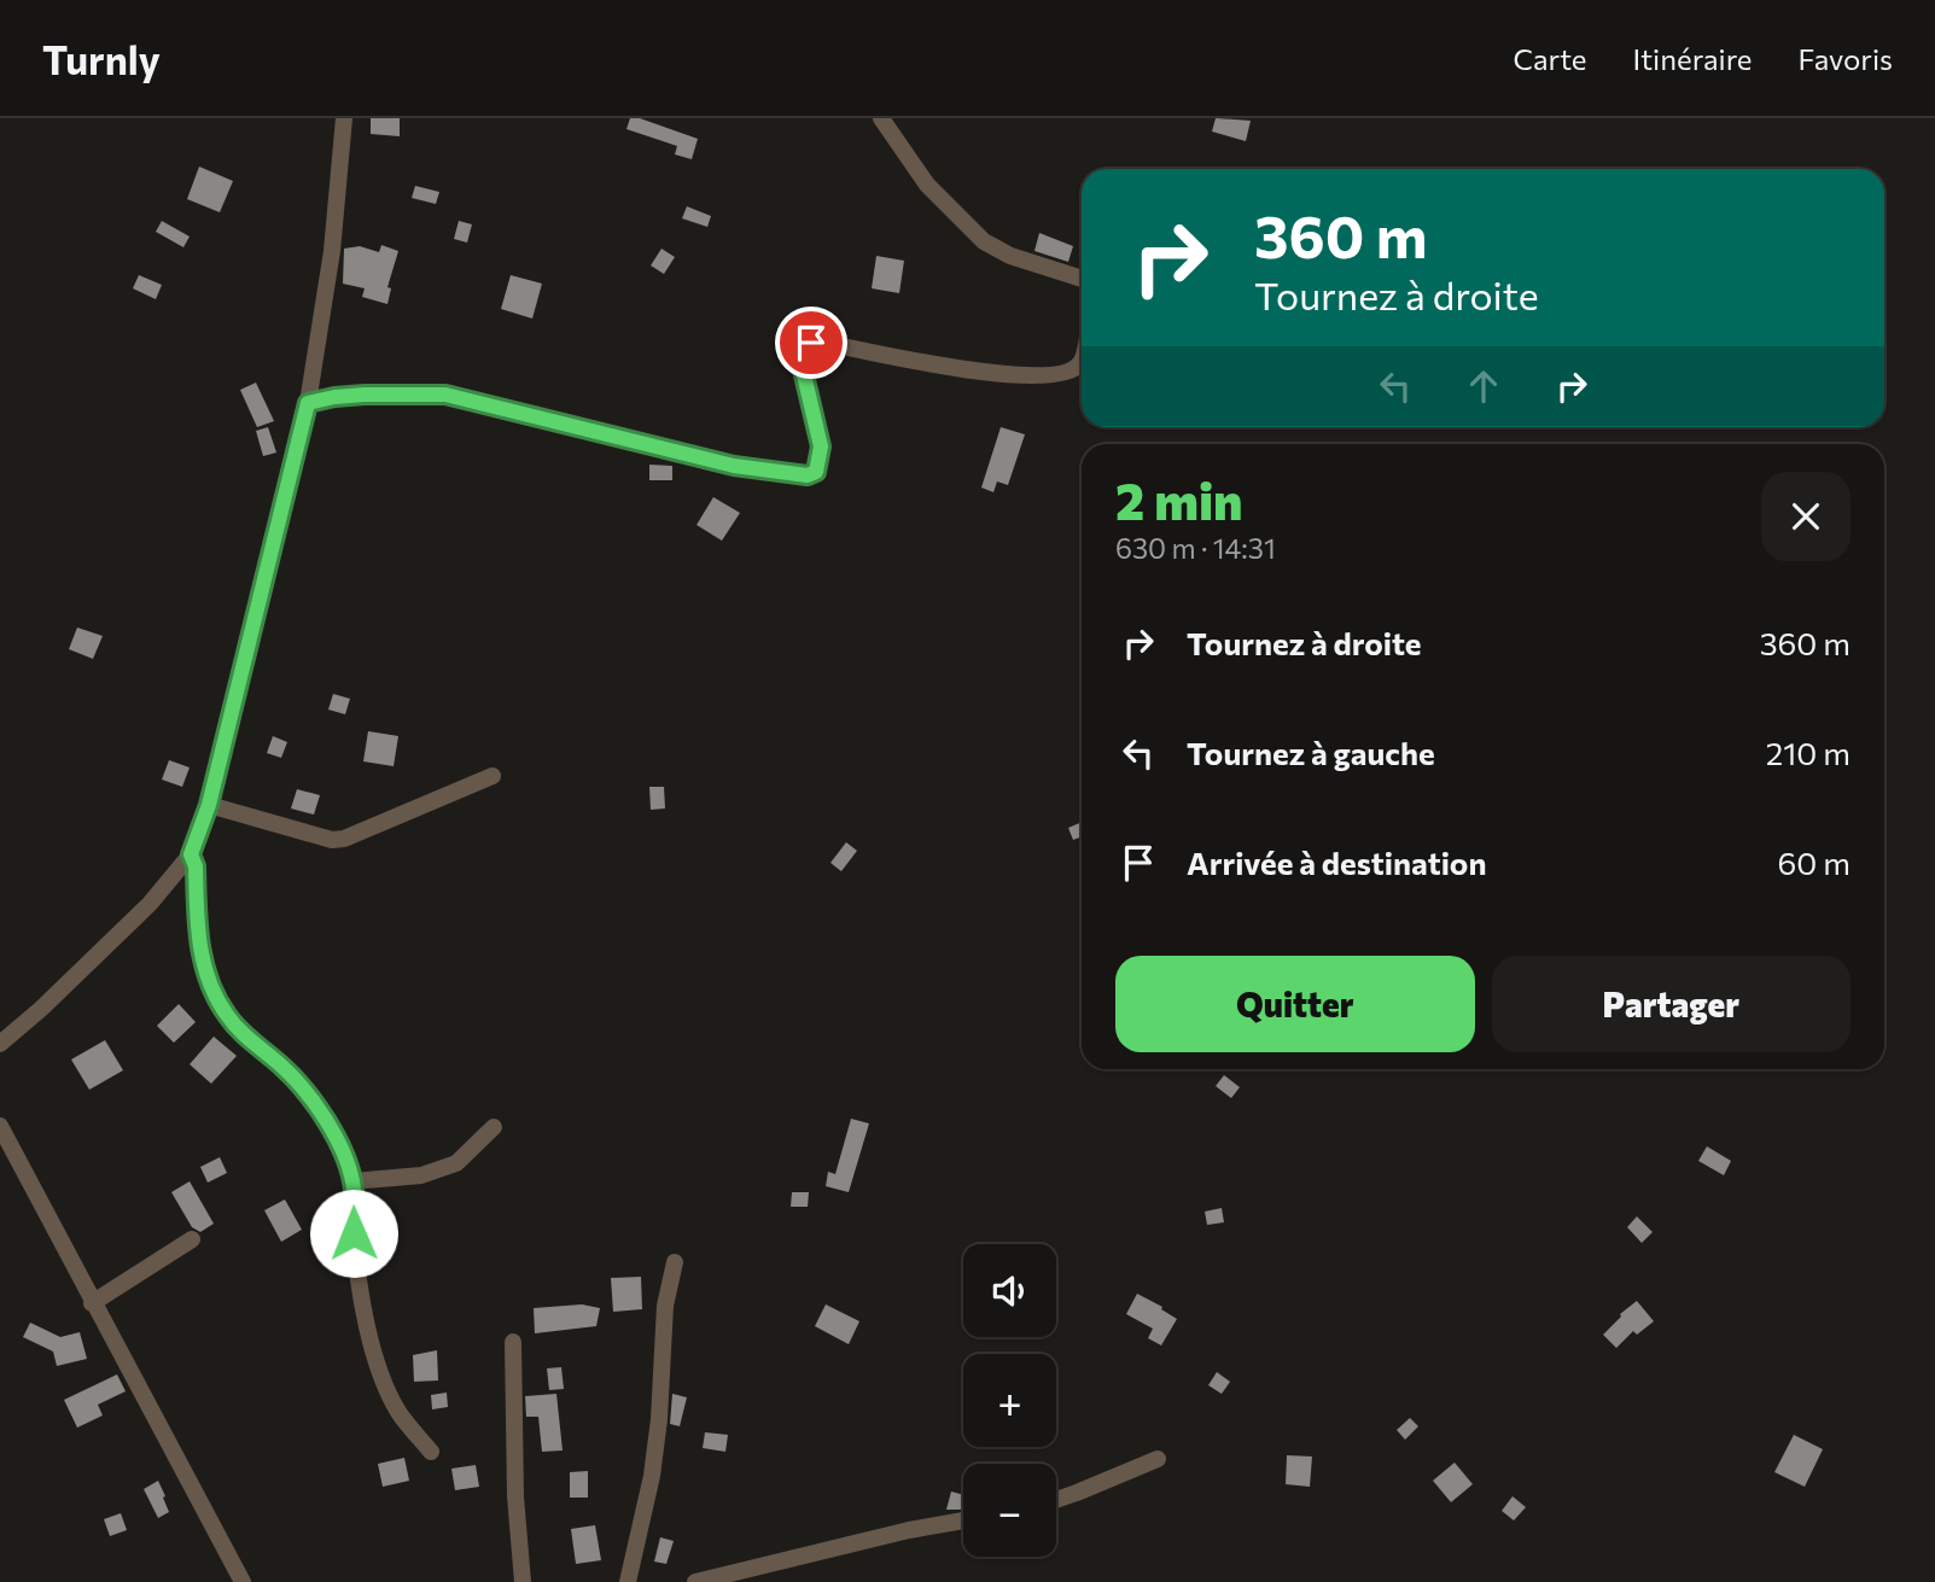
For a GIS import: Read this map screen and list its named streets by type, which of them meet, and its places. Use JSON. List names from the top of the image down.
{
  "page": {
    "header": "Turnly",
    "nav": ["Carte", "Itinéraire", "Favoris"],
    "turn": ["360 m", "Tournez à droite"],
    "heading": ["2 min", "630 m · 14:31"],
    "list": [
      {
        "name": "Tournez à droite",
        "value": "360 m"
      },
      {
        "name": "Tournez à gauche",
        "value": "210 m"
      },
      {
        "name": "Arrivée à destination",
        "value": "60 m"
      }
    ],
    "buttons": ["Quitter", "Partager"],
    "map_buttons": ["+", "−"]
  }
}
